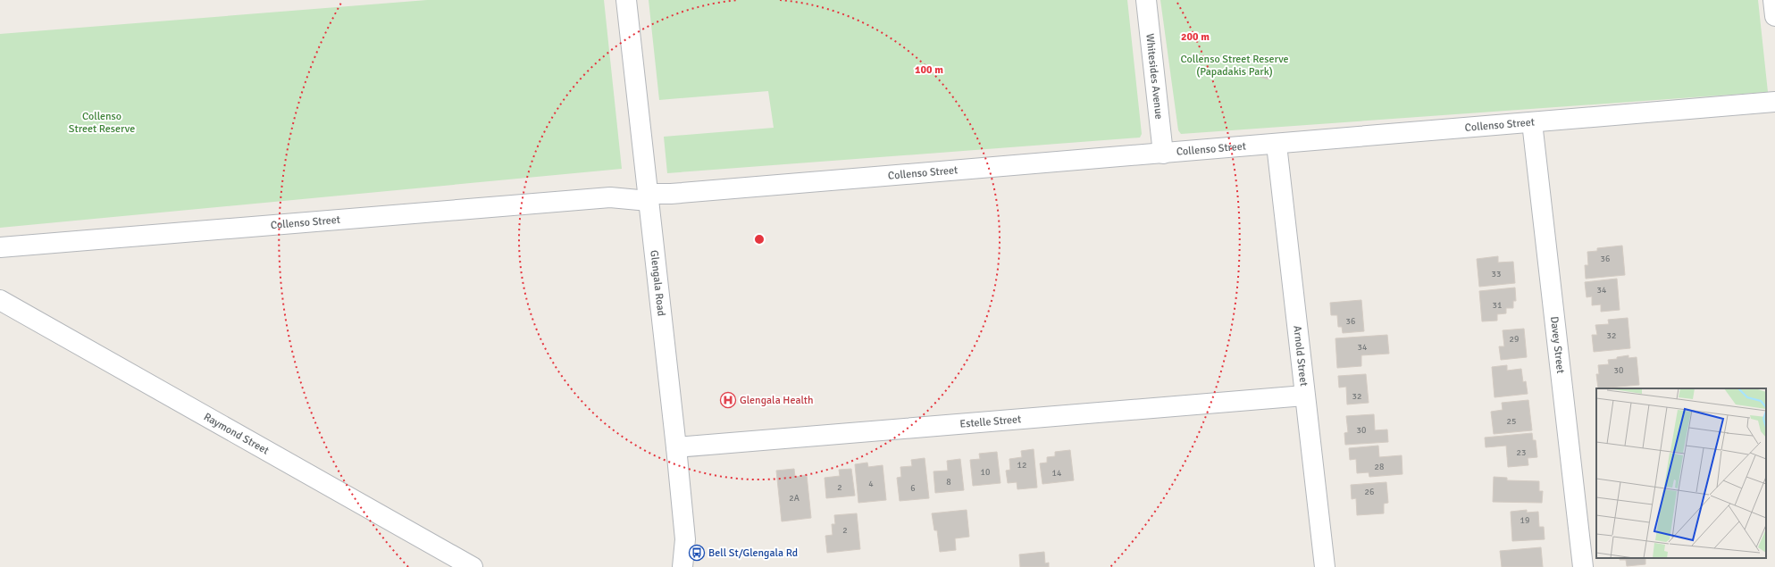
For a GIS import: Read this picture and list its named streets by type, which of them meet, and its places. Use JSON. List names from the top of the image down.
{
  "streets": {
    "street": [
      "Whitesides Avenue",
      "Collenso Street",
      "Glengala Road",
      "Davey Street",
      "Arnold Street",
      "Estelle Street",
      "Raymond Street"
    ]
  },
  "crossings": [
    ["Whitesides Avenue", "Collenso Street"],
    ["Collenso Street", "Glengala Road"],
    ["Collenso Street", "Davey Street"],
    ["Collenso Street", "Arnold Street"],
    ["Glengala Road", "Estelle Street"],
    ["Arnold Street", "Estelle Street"]
  ],
  "parks": ["Collenso Street Reserve (Papadakis Park)", "Collenso Street Reserve"],
  "places": {
    "hospital": ["Glengala Health"],
    "bus stop": ["Bell St/Glengala Rd"]
  },
  "house_numbers": [
    "36",
    "33",
    "34",
    "31",
    "36",
    "32",
    "29",
    "34",
    "30",
    "32",
    "25",
    "30",
    "23",
    "12",
    "28",
    "10",
    "14",
    "8",
    "4",
    "2",
    "6",
    "26",
    "2A",
    "19",
    "2"
  ],
  "rings": ["200 m", "100 m"]
}
